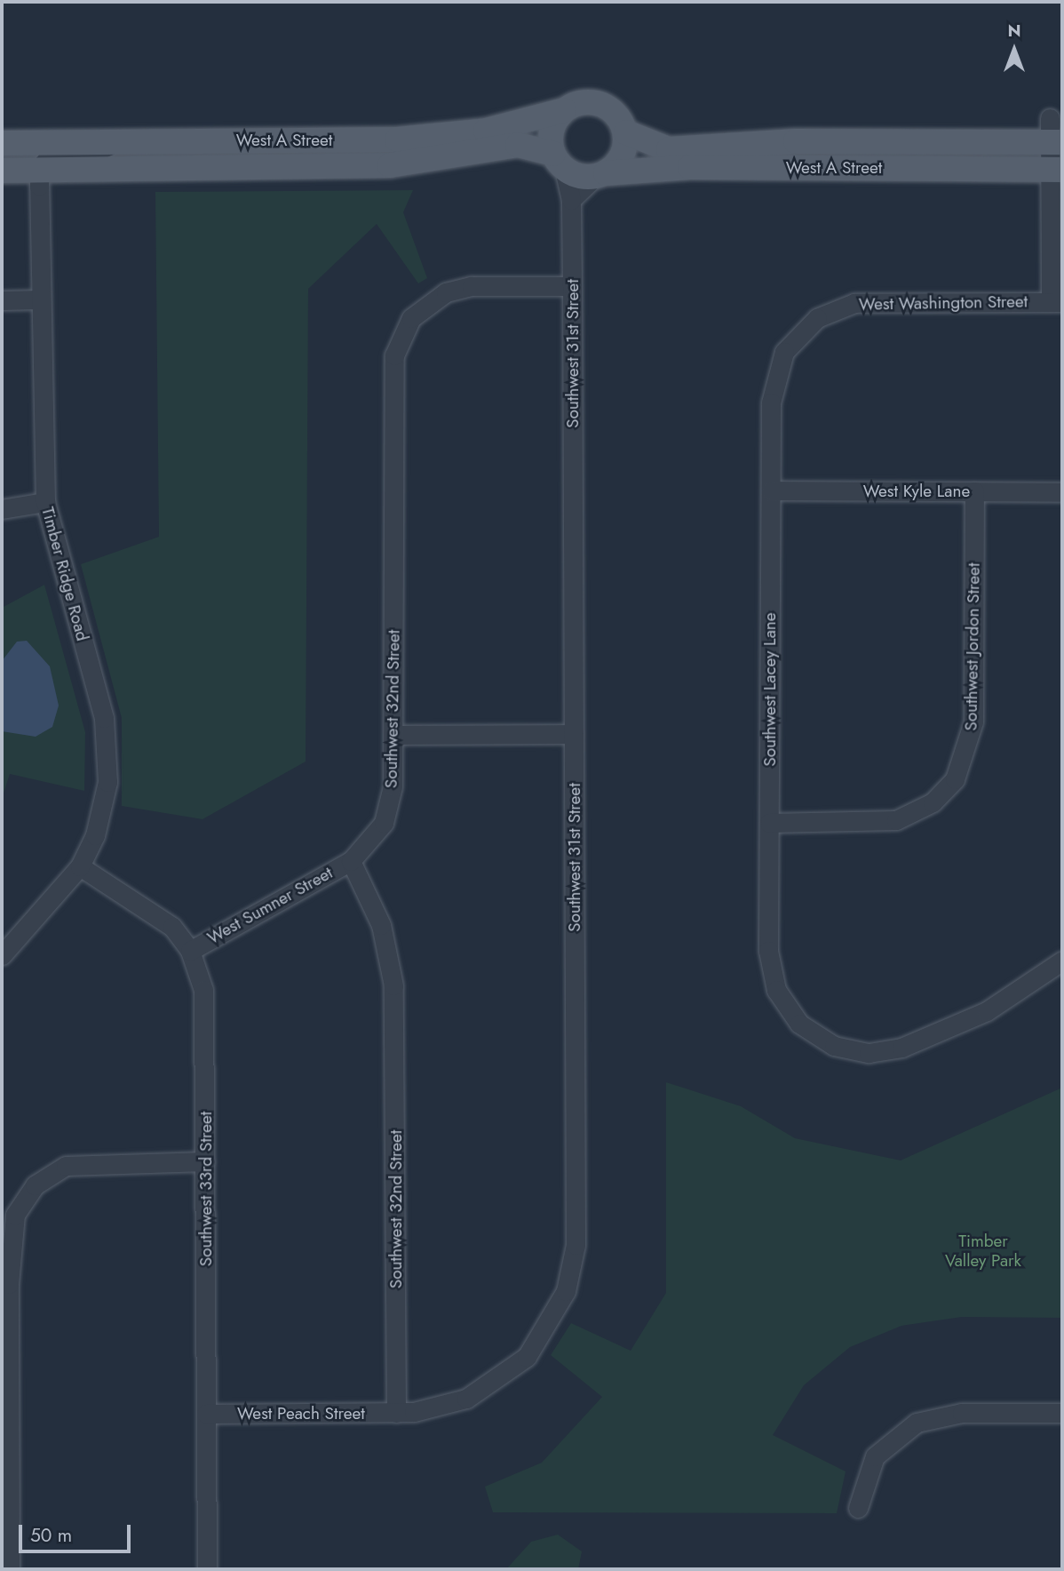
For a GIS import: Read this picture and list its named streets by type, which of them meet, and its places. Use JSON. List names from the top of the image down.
{
  "streets": {
    "main road": ["West A Street"],
    "street": [
      "West Washington Street",
      "Southwest 31st Street",
      "West Kyle Lane",
      "Timber Ridge Road",
      "Southwest Jordon Street",
      "Southwest Lacey Lane",
      "Southwest 32nd Street",
      "West Sumner Street",
      "Southwest 33rd Street",
      "West Peach Street"
    ]
  },
  "crossings": [
    ["West A Street", "Southwest 31st Street"],
    ["West A Street", "Timber Ridge Road"],
    ["West Washington Street", "Southwest Lacey Lane"],
    ["Southwest 31st Street", "Southwest 32nd Street"],
    ["Southwest 31st Street", "West Peach Street"],
    ["West Kyle Lane", "Southwest Jordon Street"],
    ["West Kyle Lane", "Southwest Lacey Lane"],
    ["Timber Ridge Road", "Southwest 33rd Street"],
    ["Southwest Jordon Street", "Southwest Lacey Lane"],
    ["Southwest 32nd Street", "West Sumner Street"],
    ["Southwest 32nd Street", "West Peach Street"],
    ["West Sumner Street", "Southwest 33rd Street"],
    ["Southwest 33rd Street", "West Peach Street"]
  ],
  "parks": ["Timber Valley Park"],
  "scale_bar": "50 m",
  "north": "top"
}
